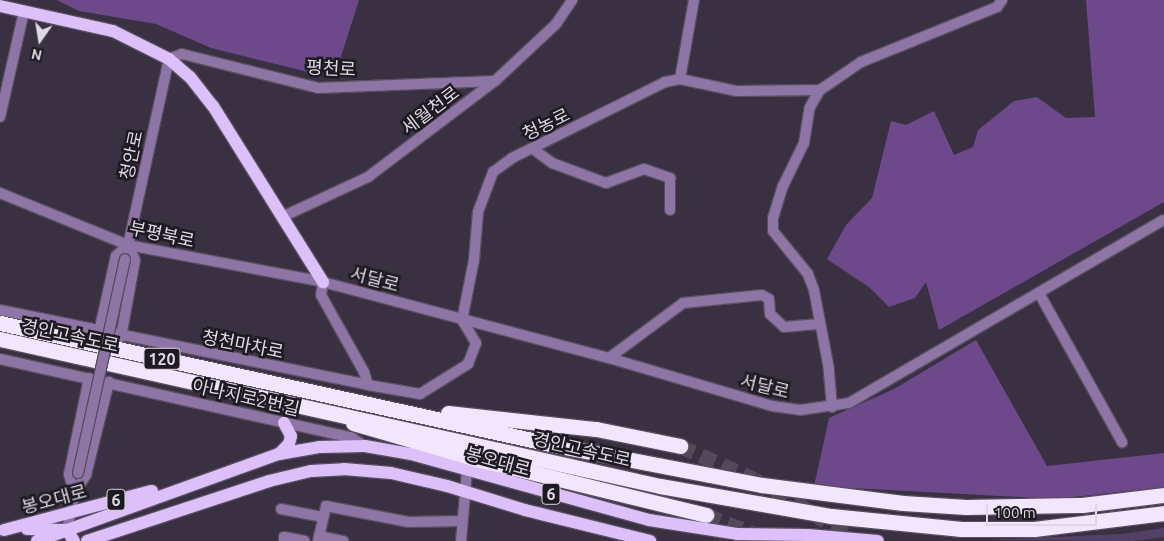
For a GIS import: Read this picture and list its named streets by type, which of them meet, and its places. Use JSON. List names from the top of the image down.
{
  "streets": {
    "highway": ["경인고속도로", "120"],
    "main road": ["봉오대로", "6"],
    "street": [
      "평천로",
      "세월천로",
      "청농로",
      "청안로",
      "부평북로",
      "서달로",
      "청천마차로",
      "아나지로2번길"
    ]
  },
  "crossings": [
    ["평천로", "세월천로"],
    ["평천로", "청안로"],
    ["청농로", "서달로"],
    ["청농로", "청천마차로"],
    ["청안로", "부평북로"],
    ["부평북로", "서달로"],
    ["서달로", "청천마차로"],
    ["아나지로2번길", "봉오대로"],
    ["봉오대로", "6"]
  ],
  "scale_bar": "100 m",
  "north": "bottom"
}
